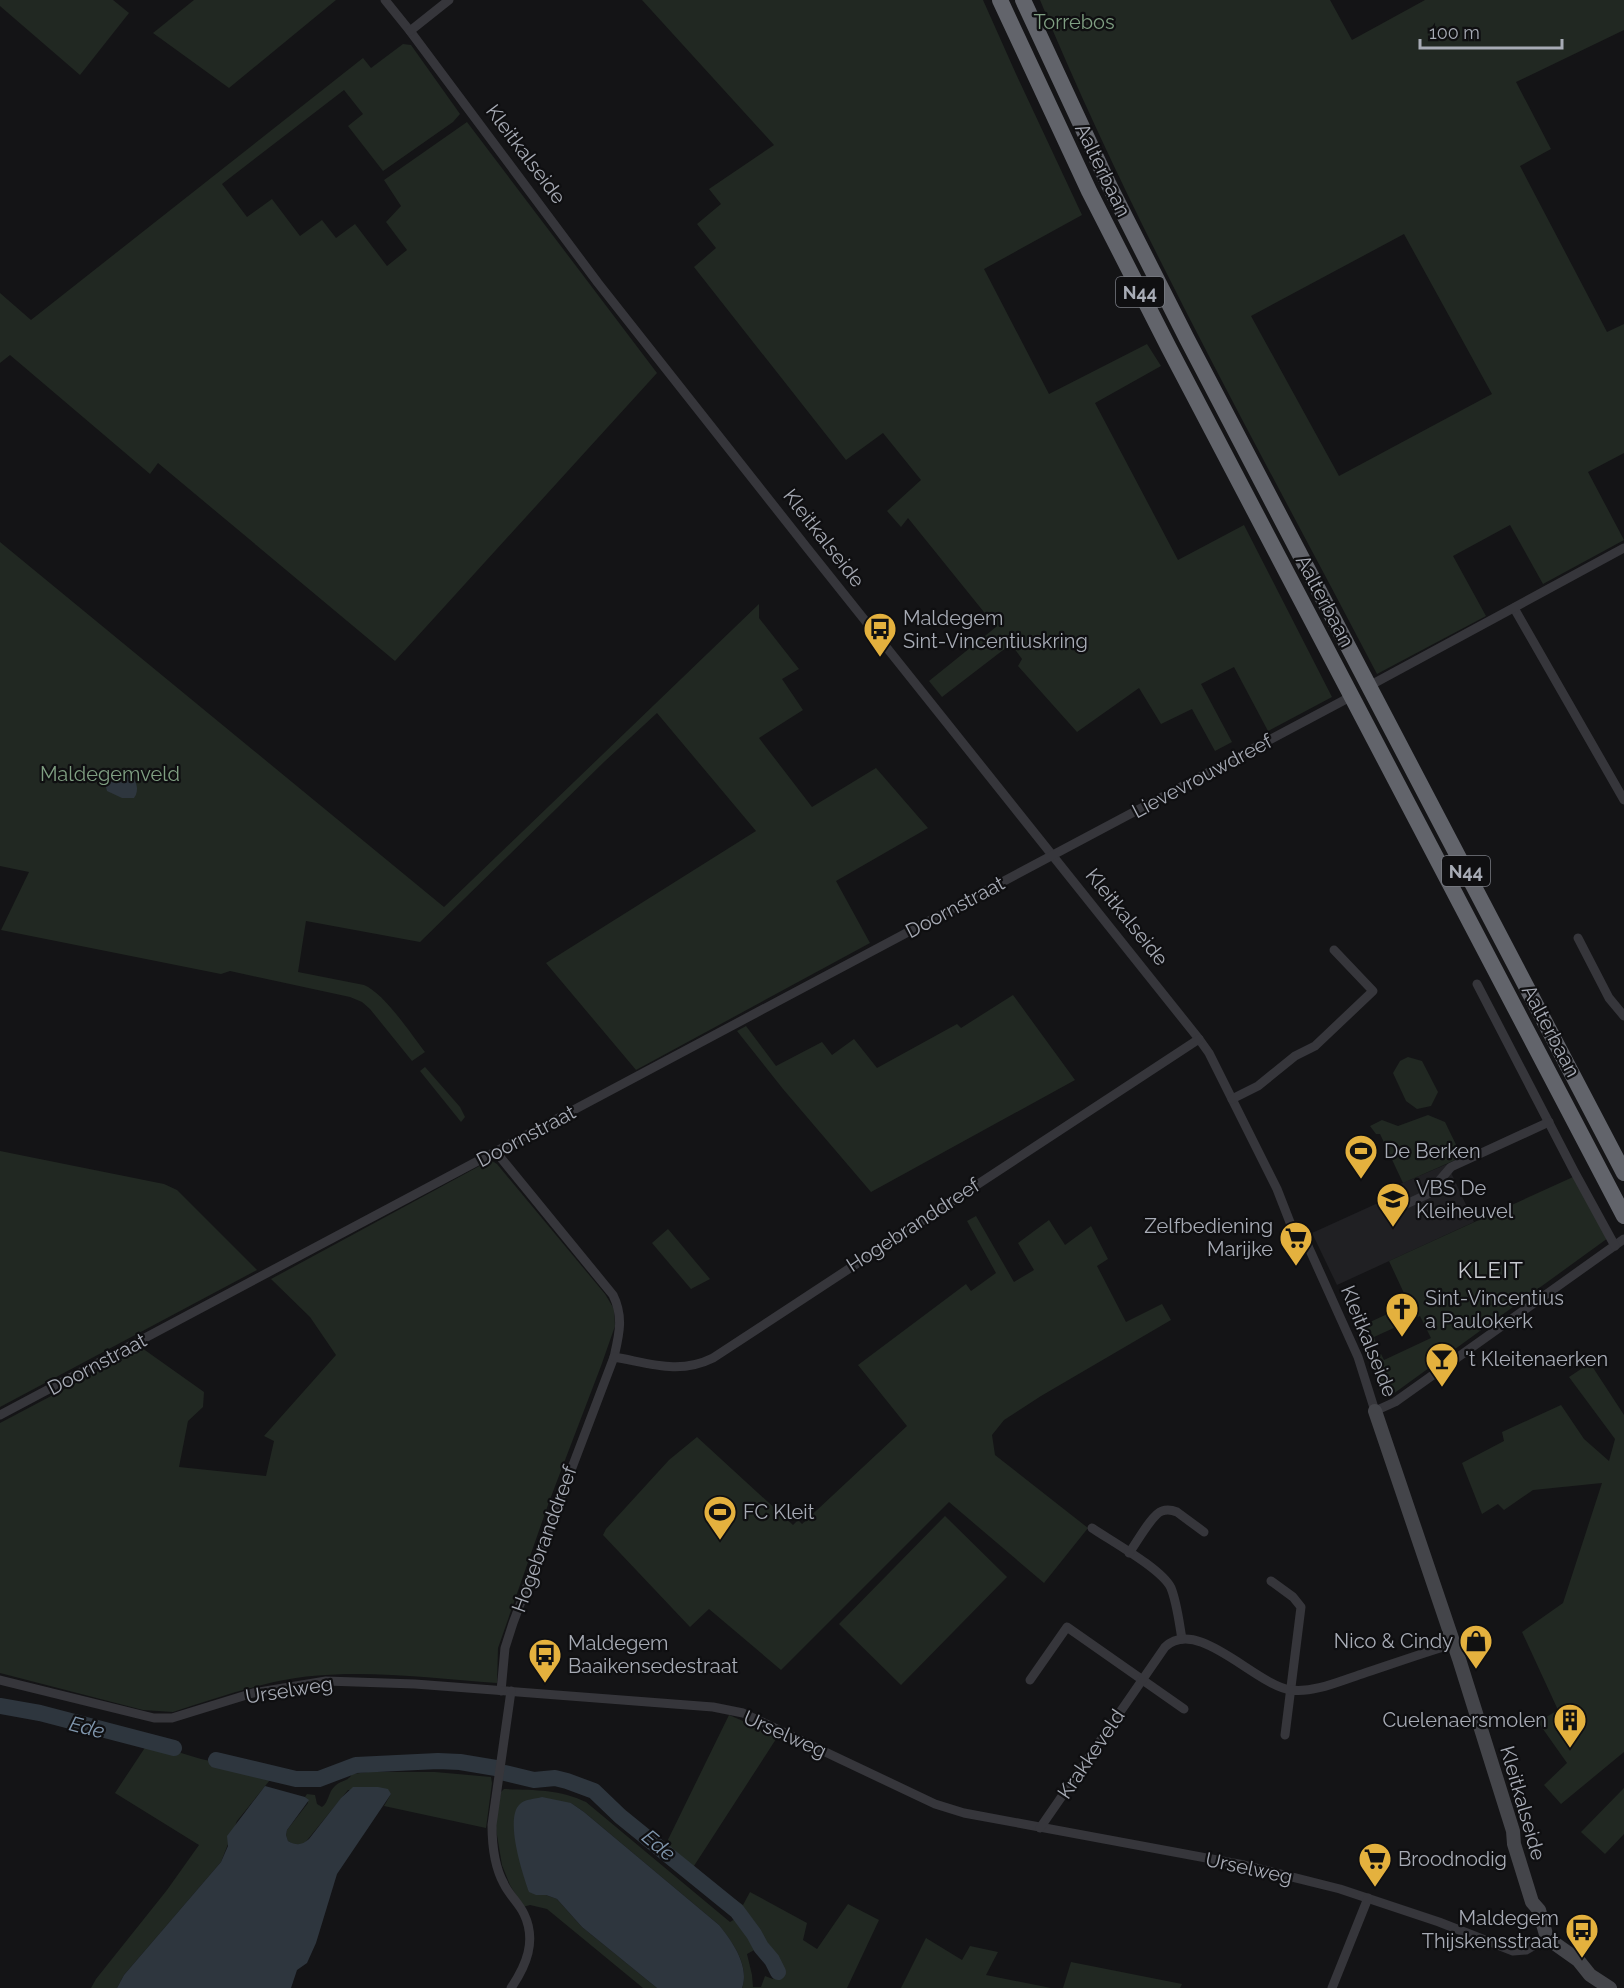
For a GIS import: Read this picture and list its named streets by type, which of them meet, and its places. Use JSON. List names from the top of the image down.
{
  "streets": {
    "highway": ["Aalterbaan", "N44"],
    "street": [
      "Kleitkalseide",
      "Lievevrouwdreef",
      "Doornstraat",
      "Hogebranddreef",
      "Urselweg",
      "Krakkeveld"
    ]
  },
  "crossings": [
    ["Kleitkalseide", "Lievevrouwdreef"],
    ["Kleitkalseide", "Doornstraat"],
    ["Kleitkalseide", "Hogebranddreef"],
    ["Kleitkalseide", "Urselweg"],
    ["Aalterbaan", "Lievevrouwdreef"],
    ["Lievevrouwdreef", "Doornstraat"],
    ["Doornstraat", "Hogebranddreef"],
    ["Hogebranddreef", "Urselweg"],
    ["Urselweg", "Krakkeveld"]
  ],
  "districts": ["KLEIT"],
  "water": ["Ede"],
  "parks": ["Torrebos", "Maldegemveld"],
  "places": {
    "bus stop": ["Maldegem Sint-Vincentiuskring", "Maldegem Baaikensedestraat", "Maldegem Thijskensstraat"],
    "sports": ["De Berken", "FC Kleit"],
    "school or university": ["VBS De Kleiheuvel"],
    "supermarket": ["Zelfbediening Marijke", "Broodnodig"],
    "church": ["Sint-Vincentius a Paulokerk"],
    "bar": ["'t Kleitenaerken"],
    "shop": ["Nico & Cindy"],
    "building": ["Cuelenaersmolen"]
  },
  "scale_bar": "100 m"
}
